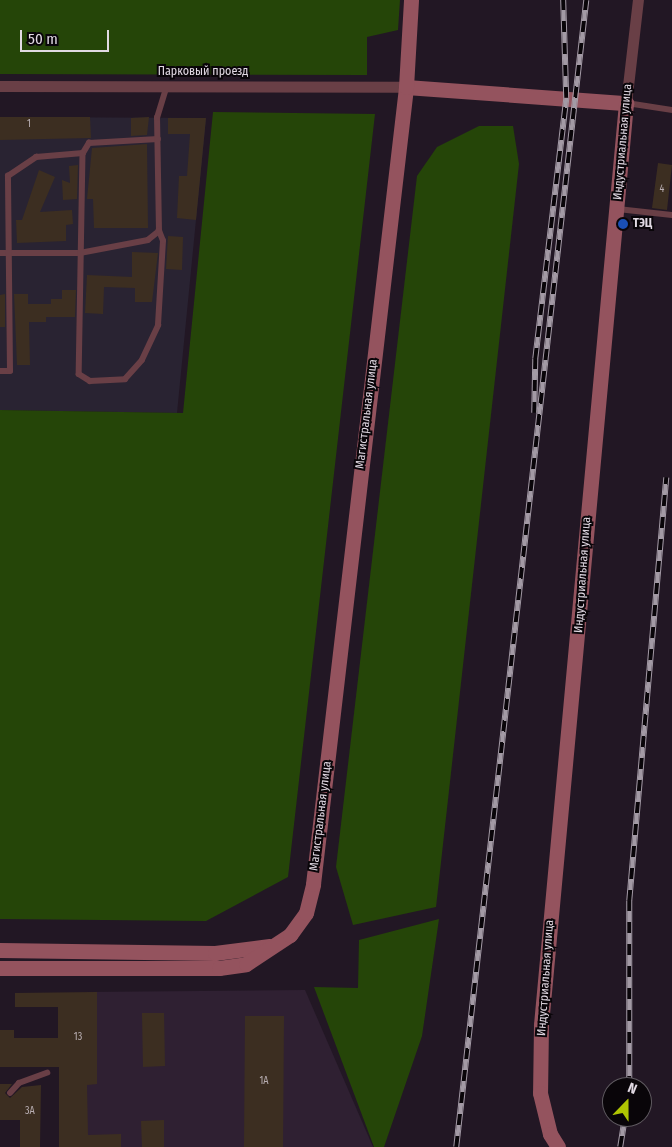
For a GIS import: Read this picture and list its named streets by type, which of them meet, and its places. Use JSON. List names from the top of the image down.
{
  "streets": {
    "street": ["Парковый проезд", "Индустриальная улица", "Магистральная улица"]
  },
  "crossings": [
    ["Парковый проезд", "Магистральная улица"]
  ],
  "places": ["ТЭЦ"],
  "house_numbers": [
    "1",
    "4",
    "13",
    "1А",
    "3А"
  ],
  "scale_bar": "50 m",
  "north": "top"
}
